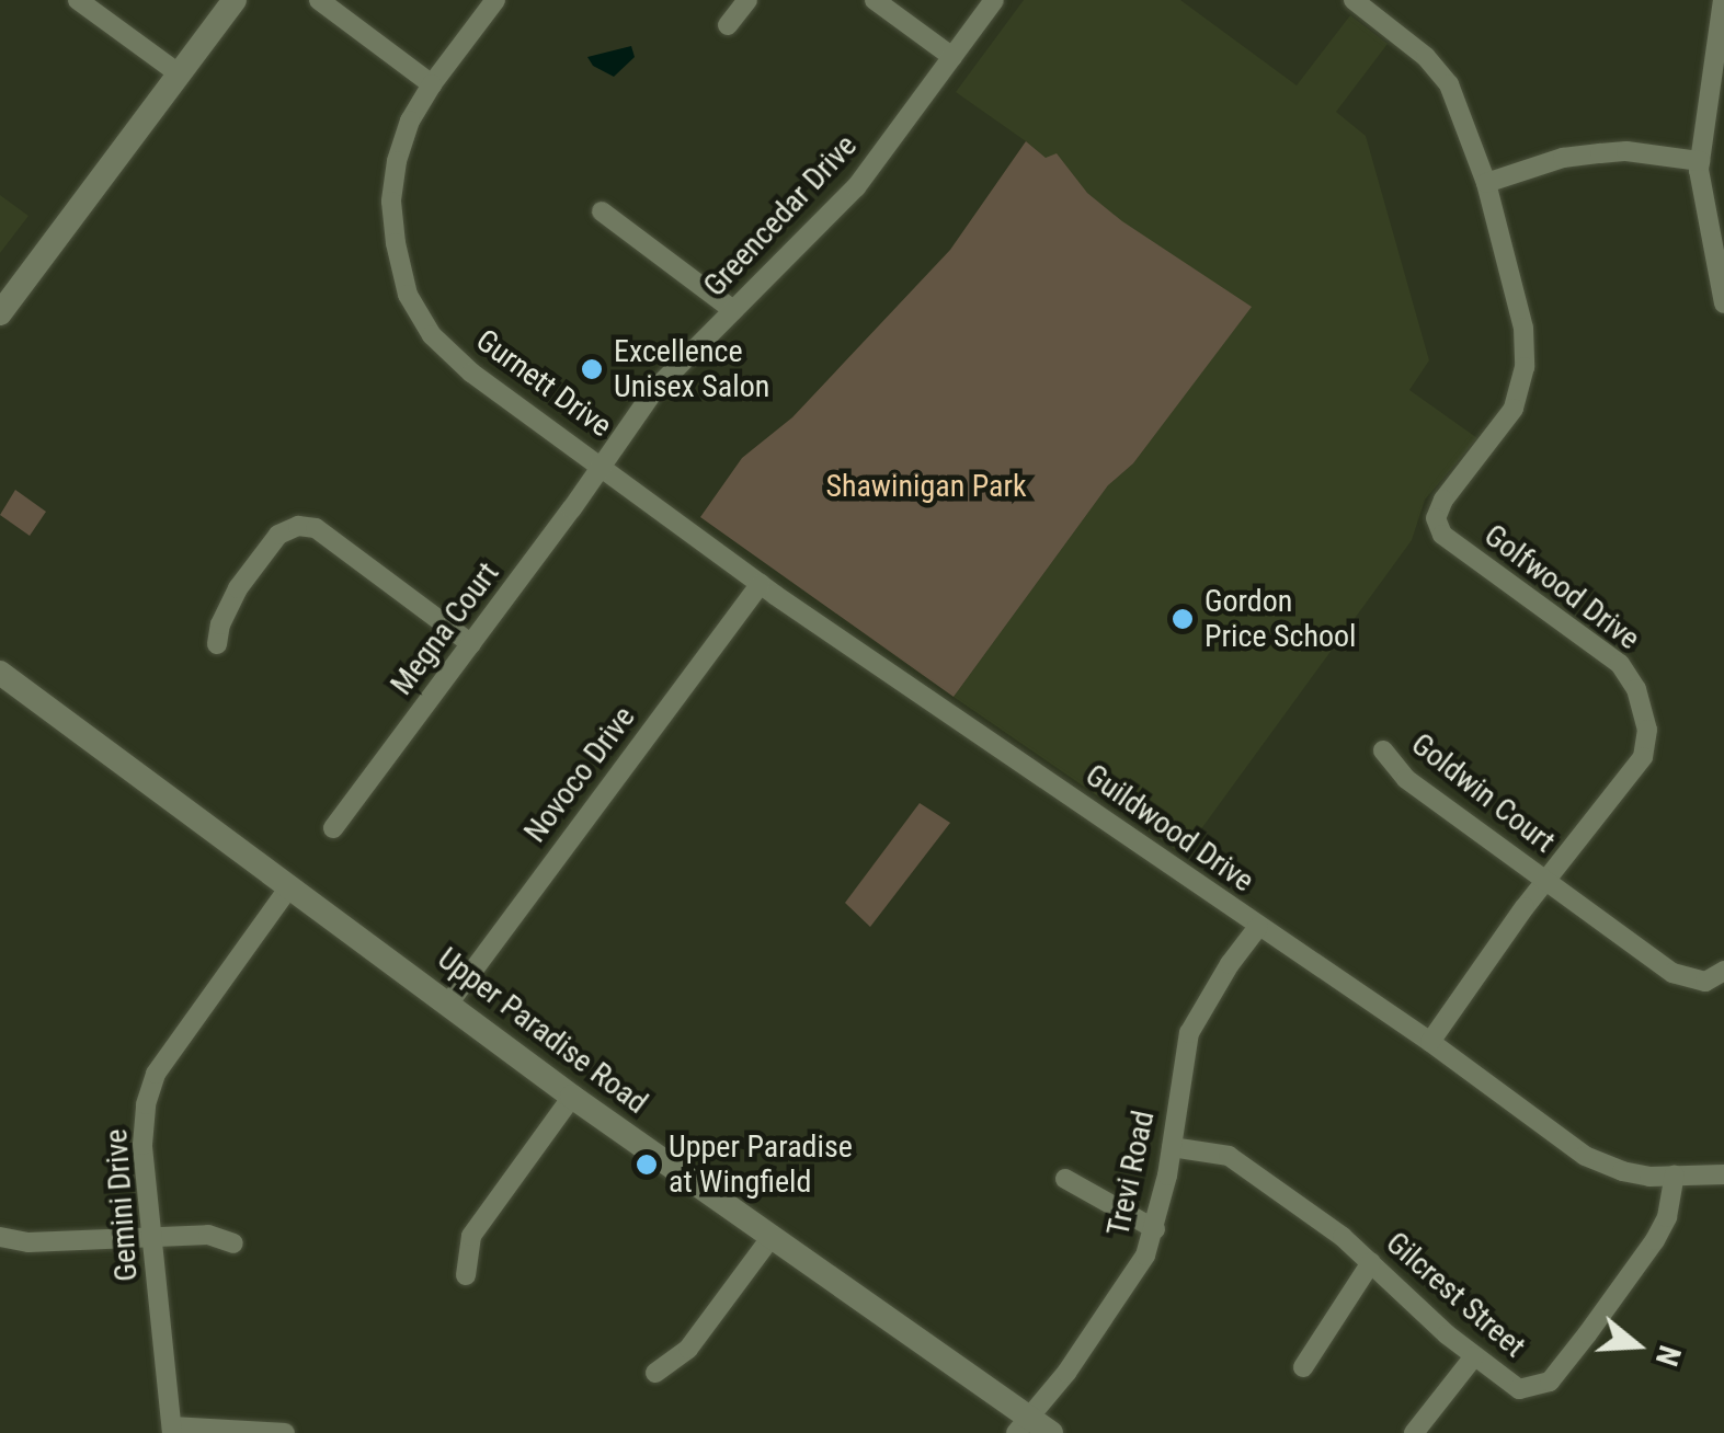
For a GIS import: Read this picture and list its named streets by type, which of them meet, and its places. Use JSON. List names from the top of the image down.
{
  "streets": {
    "main road": ["Upper Paradise Road"],
    "street": [
      "Greencedar Drive",
      "Gurnett Drive",
      "Golfwood Drive",
      "Megna Court",
      "Novoco Drive",
      "Goldwin Court",
      "Guildwood Drive",
      "Trevi Road",
      "Gemini Drive",
      "Gilcrest Street"
    ]
  },
  "crossings": [
    ["Greencedar Drive", "Gurnett Drive"],
    ["Greencedar Drive", "Megna Court"],
    ["Greencedar Drive", "Guildwood Drive"],
    ["Gurnett Drive", "Megna Court"],
    ["Gurnett Drive", "Guildwood Drive"],
    ["Golfwood Drive", "Goldwin Court"],
    ["Golfwood Drive", "Guildwood Drive"],
    ["Megna Court", "Guildwood Drive"],
    ["Novoco Drive", "Guildwood Drive"],
    ["Novoco Drive", "Upper Paradise Road"],
    ["Guildwood Drive", "Trevi Road"],
    ["Guildwood Drive", "Gilcrest Street"],
    ["Upper Paradise Road", "Trevi Road"],
    ["Upper Paradise Road", "Gemini Drive"],
    ["Trevi Road", "Gilcrest Street"]
  ],
  "parks": ["Shawinigan Park"],
  "places": ["Excellence Unisex Salon", "Gordon Price School", "Upper Paradise at Wingfield"],
  "north": "right"
}
